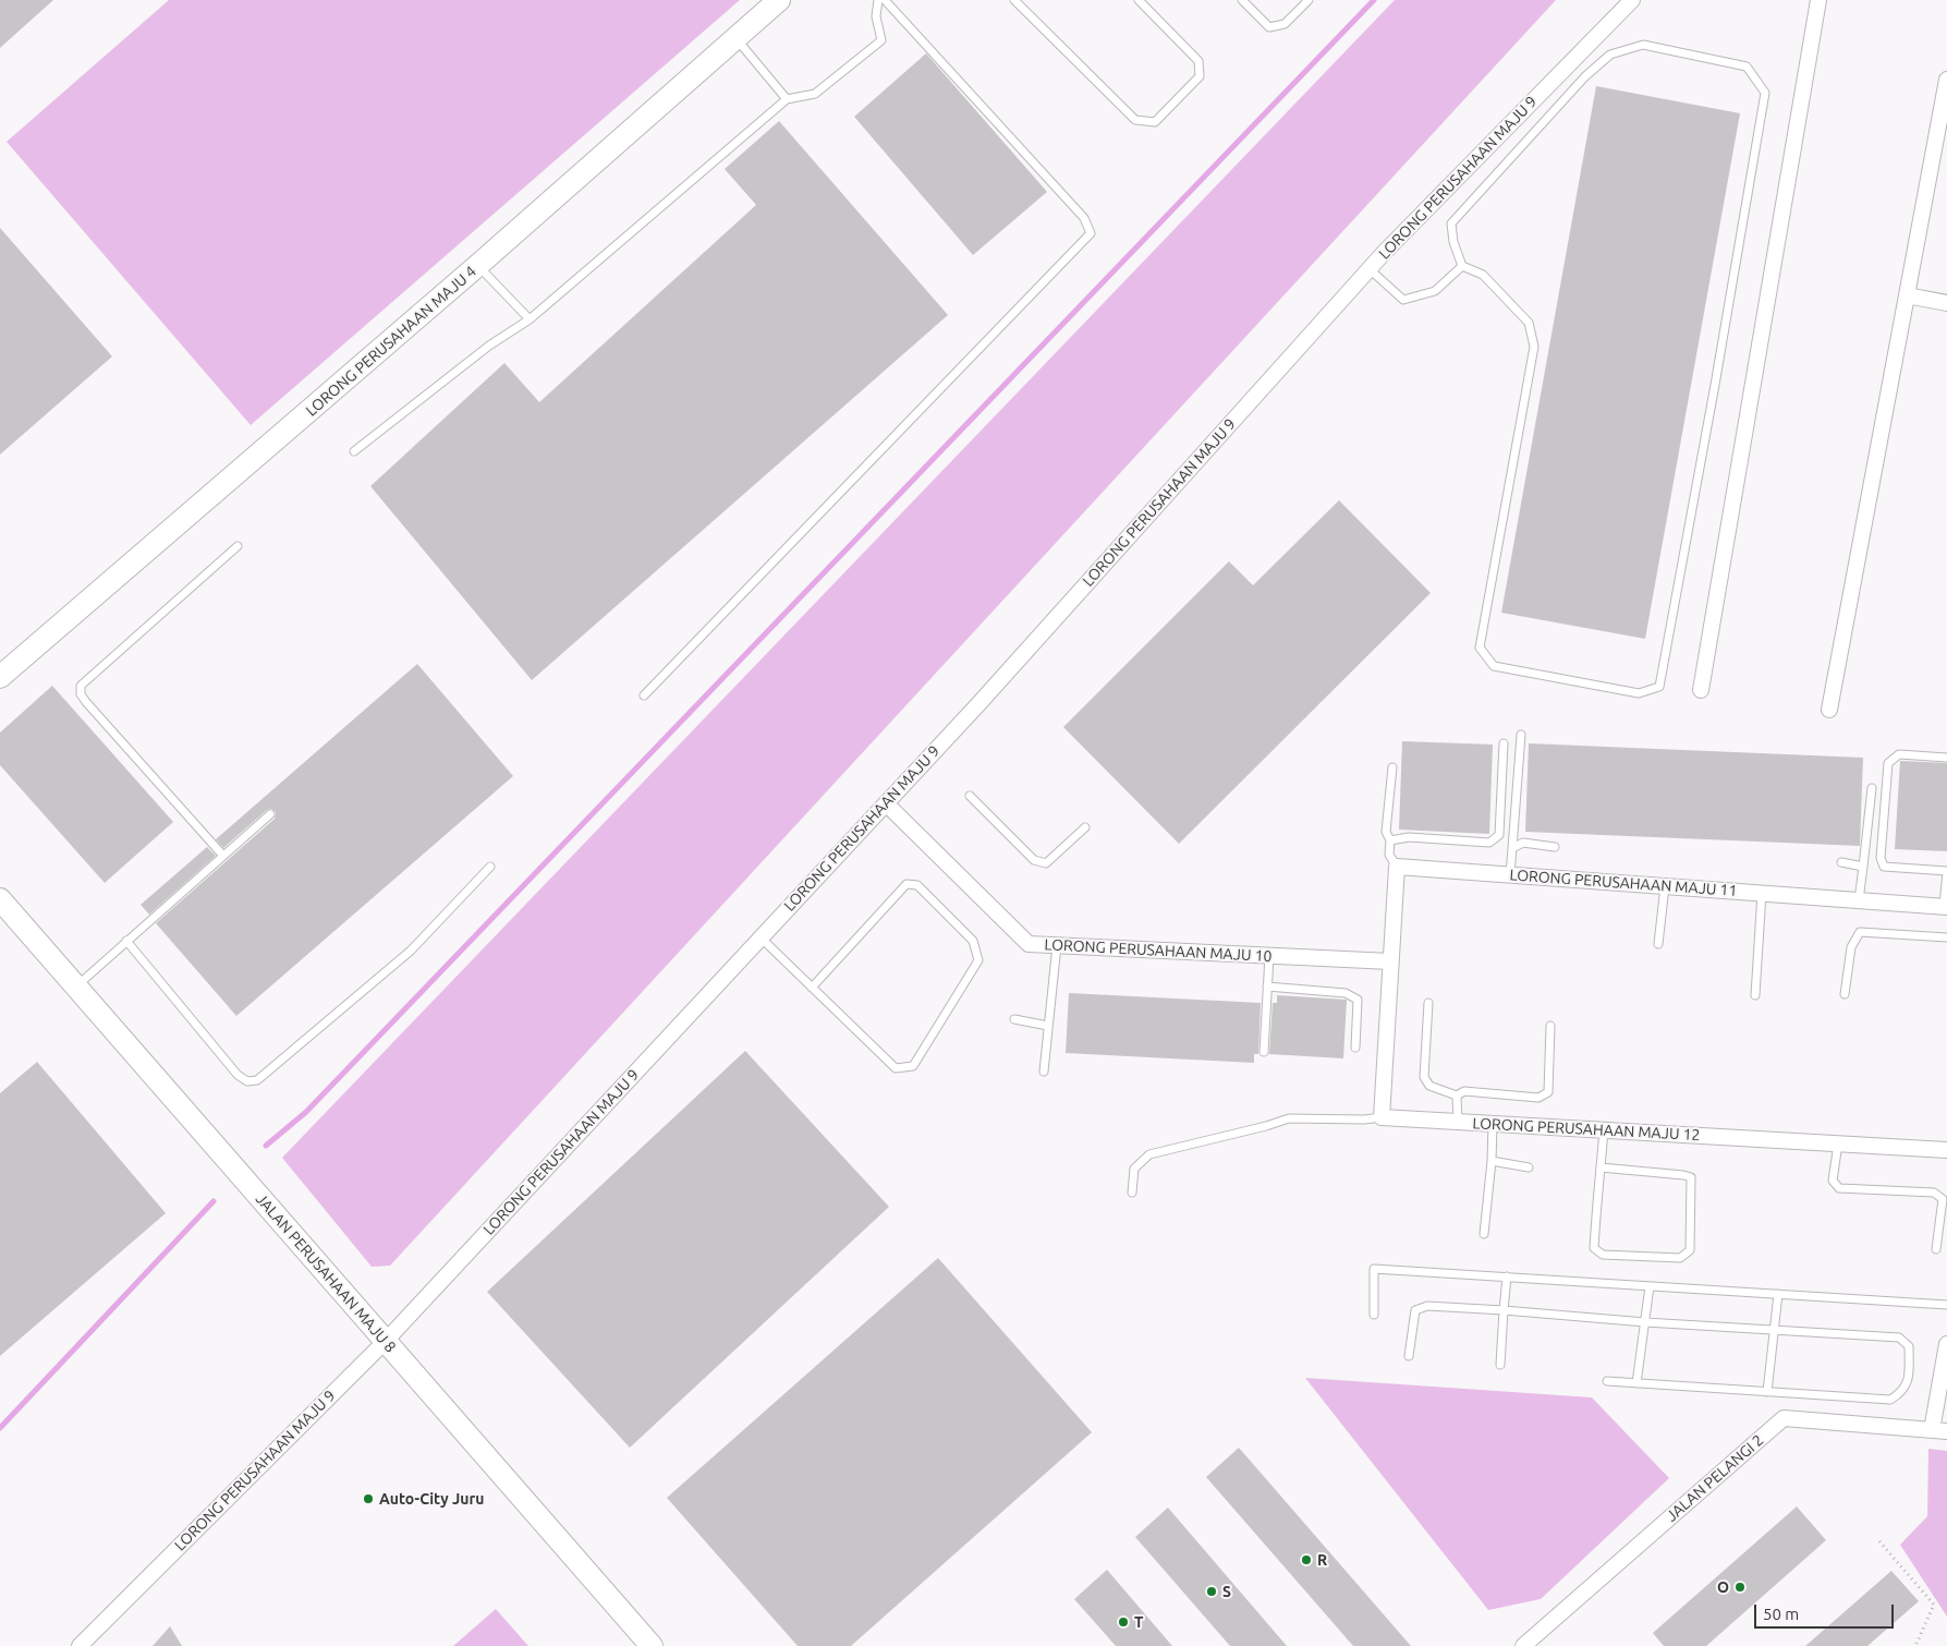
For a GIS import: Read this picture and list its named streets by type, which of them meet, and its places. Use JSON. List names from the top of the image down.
{
  "streets": {
    "street": [
      "LORONG PERUSAHAAN MAJU 9",
      "LORONG PERUSAHAAN MAJU 4",
      "LORONG PERUSAHAAN MAJU 11",
      "LORONG PERUSAHAAN MAJU 10",
      "LORONG PERUSAHAAN MAJU 12",
      "JALAN PERUSAHAAN MAJU 8",
      "JALAN PELANGI 2"
    ]
  },
  "crossings": [
    ["LORONG PERUSAHAAN MAJU 9", "LORONG PERUSAHAAN MAJU 10"],
    ["LORONG PERUSAHAAN MAJU 9", "JALAN PERUSAHAAN MAJU 8"]
  ],
  "places": [
    "Auto-City Juru",
    "R",
    "O",
    "S",
    "T"
  ],
  "scale_bar": "50 m"
}
